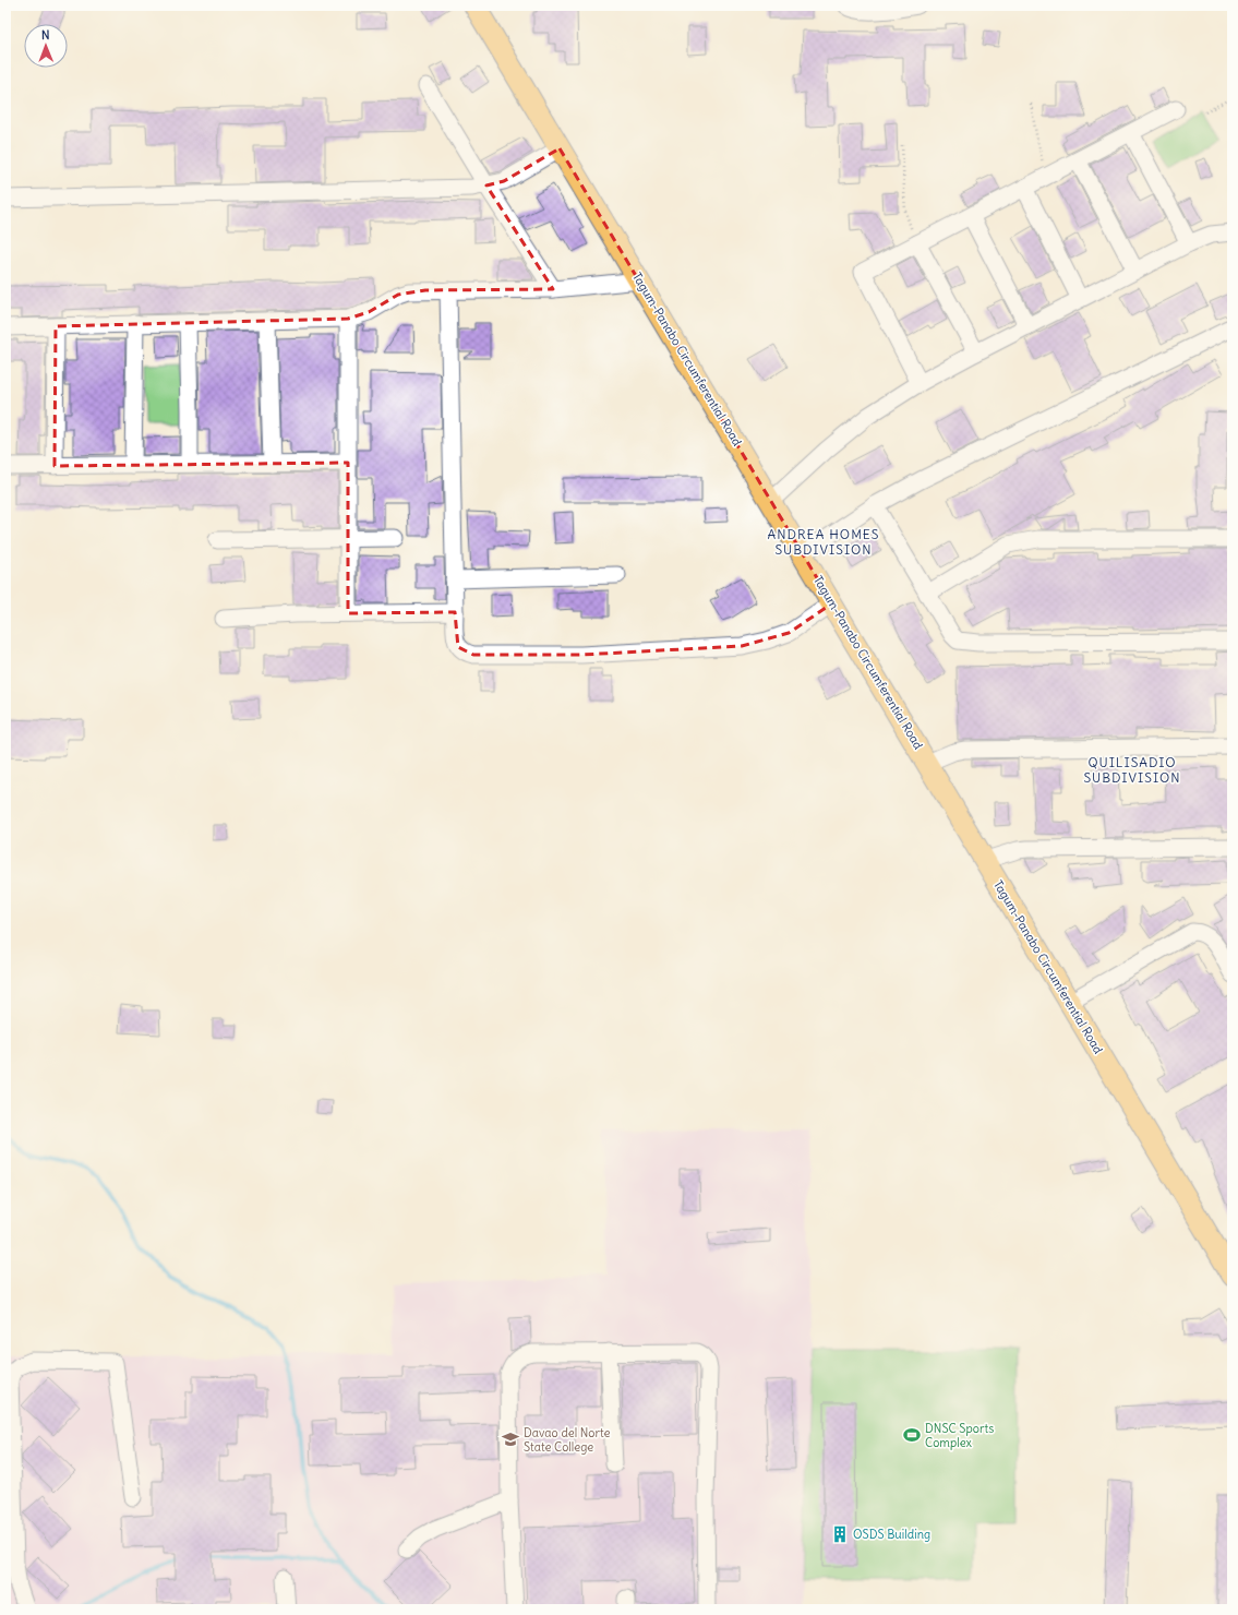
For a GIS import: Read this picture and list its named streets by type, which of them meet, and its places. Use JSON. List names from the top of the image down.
{
  "streets": {
    "main road": ["Tagum-Panabo Circumferential Road"]
  },
  "districts": ["ANDREA HOMES SUBDIVISION", "QUILISADIO SUBDIVISION"],
  "places": {
    "sports": ["DNSC Sports Complex"],
    "school or university": ["Davao del Norte State College"],
    "building": ["OSDS Building"]
  },
  "north": "top"
}
